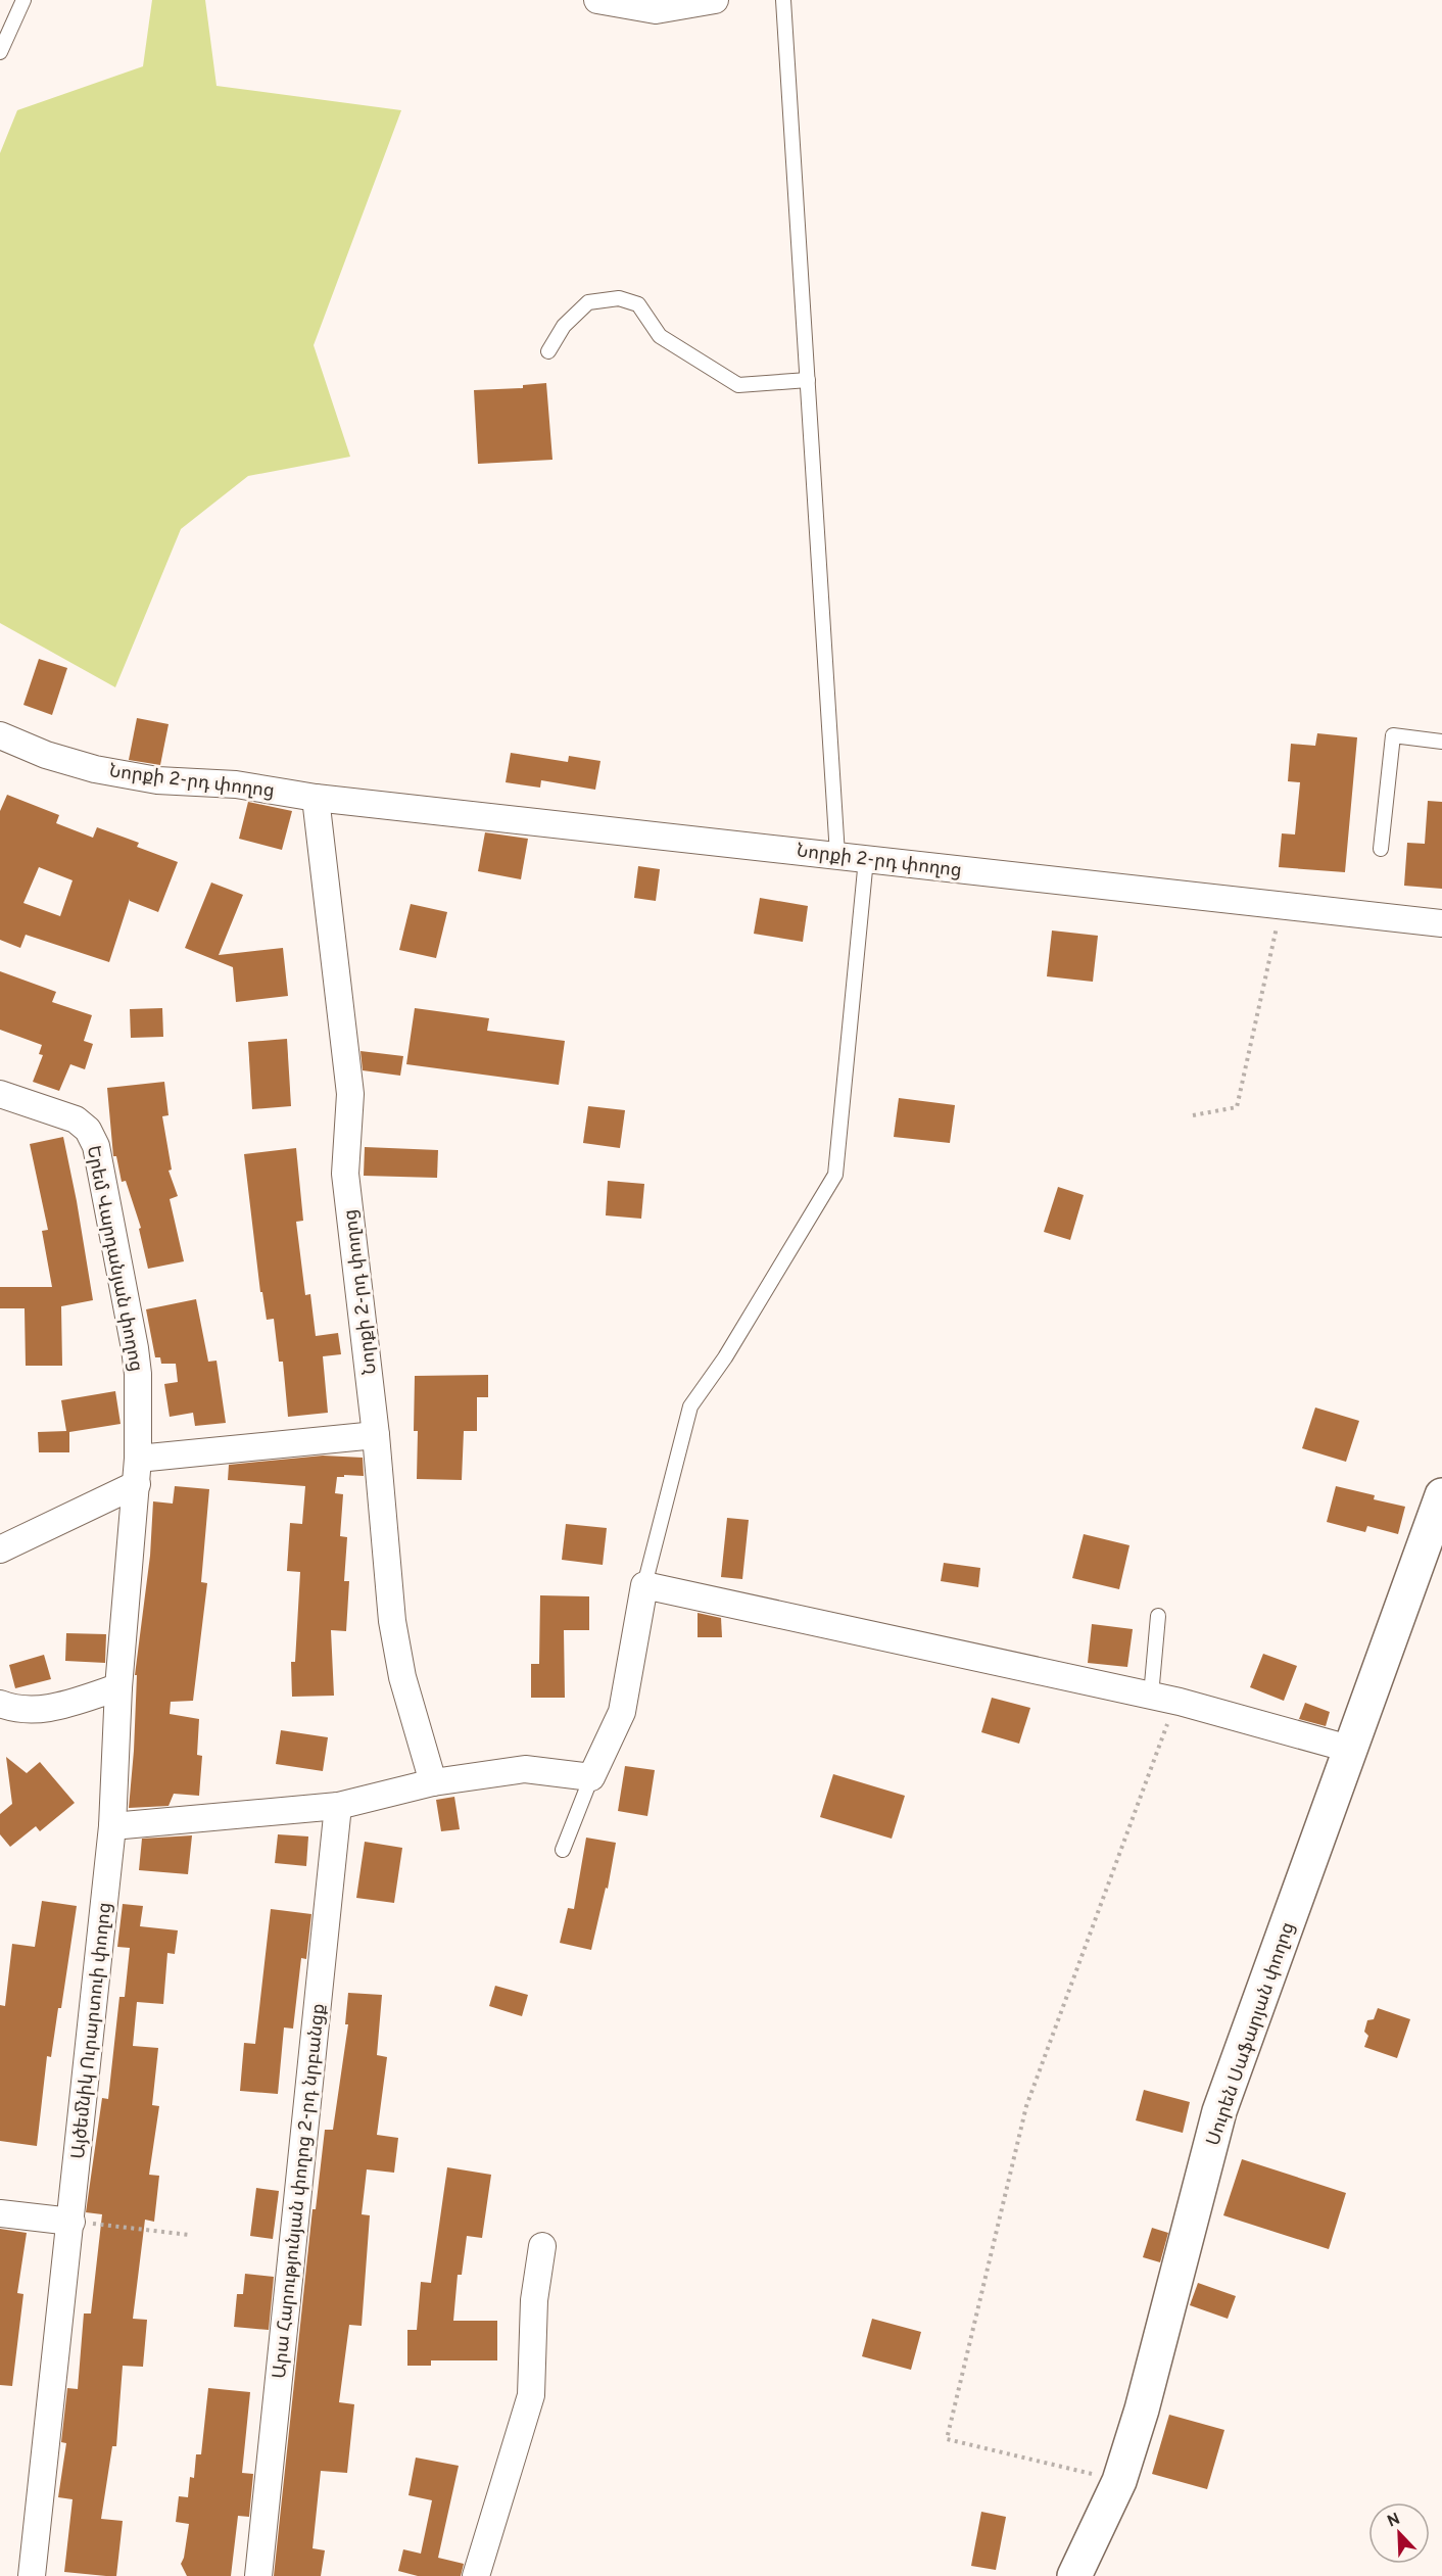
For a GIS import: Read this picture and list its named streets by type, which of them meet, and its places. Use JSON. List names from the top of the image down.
{
  "streets": {
    "main road": ["Սուրեն Սաֆարյան փողոց"],
    "street": [
      "Նորքի 2-րդ փողոց",
      "Երեմ Վարդանյան փողոց",
      "Այծեմնիկ Ուրարտուի փողոց",
      "Արա Հարությունյան փողոց 2-րդ նրբանցք"
    ]
  },
  "crossings": [
    ["Երեմ Վարդանյան փողոց", "Այծեմնիկ Ուրարտուի փողոց"]
  ],
  "north": "top left"
}
